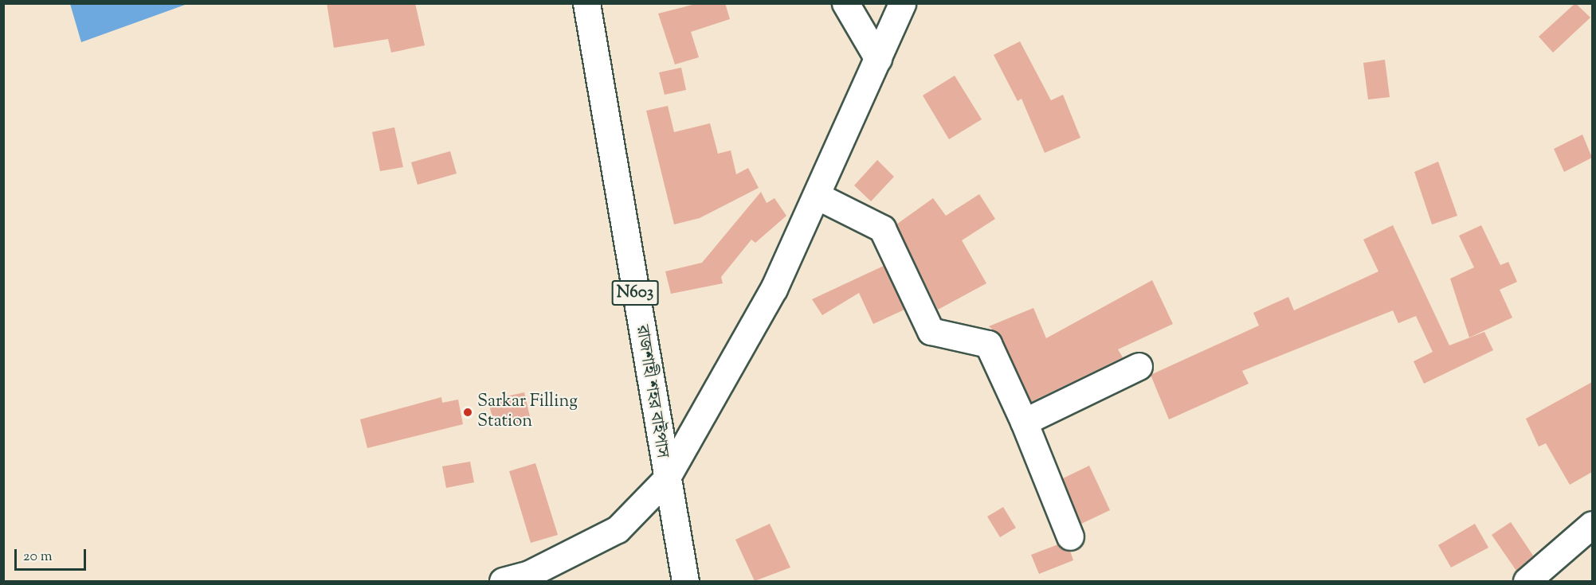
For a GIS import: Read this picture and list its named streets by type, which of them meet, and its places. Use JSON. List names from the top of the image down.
{
  "streets": {
    "main road": ["N603", "রাজশাহী শহর বাইপাস"]
  },
  "places": ["Sarkar Filling Station"],
  "scale_bar": "20 m"
}
